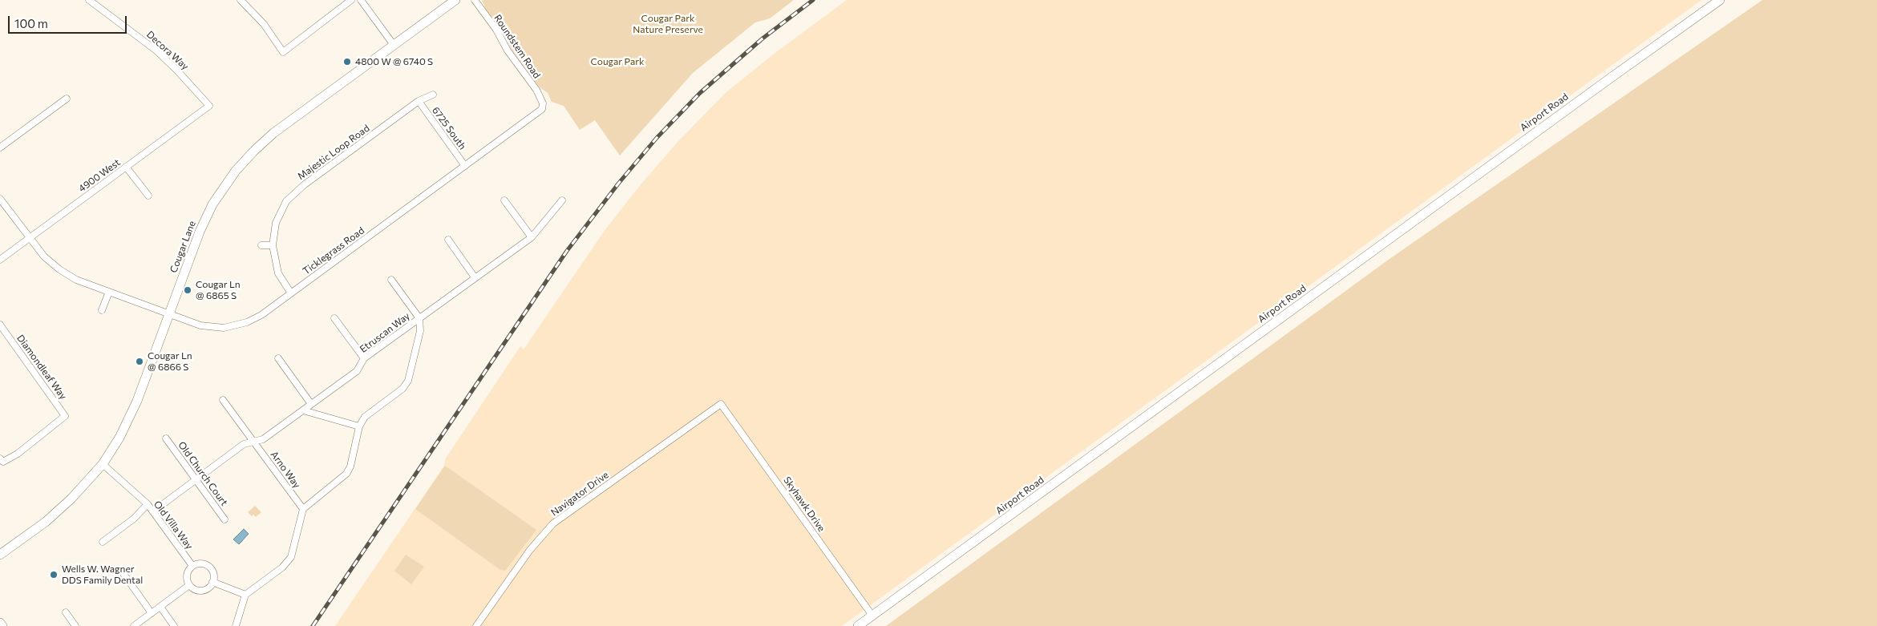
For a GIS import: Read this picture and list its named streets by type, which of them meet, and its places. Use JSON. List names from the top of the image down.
{
  "streets": {
    "street": [
      "Roundstem Road",
      "Decora Way",
      "Airport Road",
      "6725 South",
      "Majestic Loop Road",
      "4900 West",
      "Cougar Lane",
      "Ticklegrass Road",
      "Etruscan Way",
      "Diamondleaf Way",
      "Arno Way",
      "Old Church Court",
      "Navigator Drive",
      "Skyhawk Drive",
      "Old Villa Way"
    ]
  },
  "crossings": [
    ["Roundstem Road", "Ticklegrass Road"],
    ["Decora Way", "4900 West"],
    ["Airport Road", "Skyhawk Drive"],
    ["6725 South", "Majestic Loop Road"],
    ["6725 South", "Ticklegrass Road"],
    ["Majestic Loop Road", "Ticklegrass Road"],
    ["4900 West", "Ticklegrass Road"],
    ["Cougar Lane", "Ticklegrass Road"],
    ["Cougar Lane", "Old Villa Way"],
    ["Etruscan Way", "Arno Way"],
    ["Etruscan Way", "Old Church Court"],
    ["Etruscan Way", "Old Villa Way"],
    ["Navigator Drive", "Skyhawk Drive"]
  ],
  "parks": ["Cougar Park Nature Preserve", "Cougar Park"],
  "places": [
    "4800 W @ 6740 S",
    "Cougar Ln @ 6865 S",
    "Cougar Ln @ 6866 S",
    "Wells W. Wagner DDS Family Dental"
  ],
  "scale_bar": "100 m"
}
